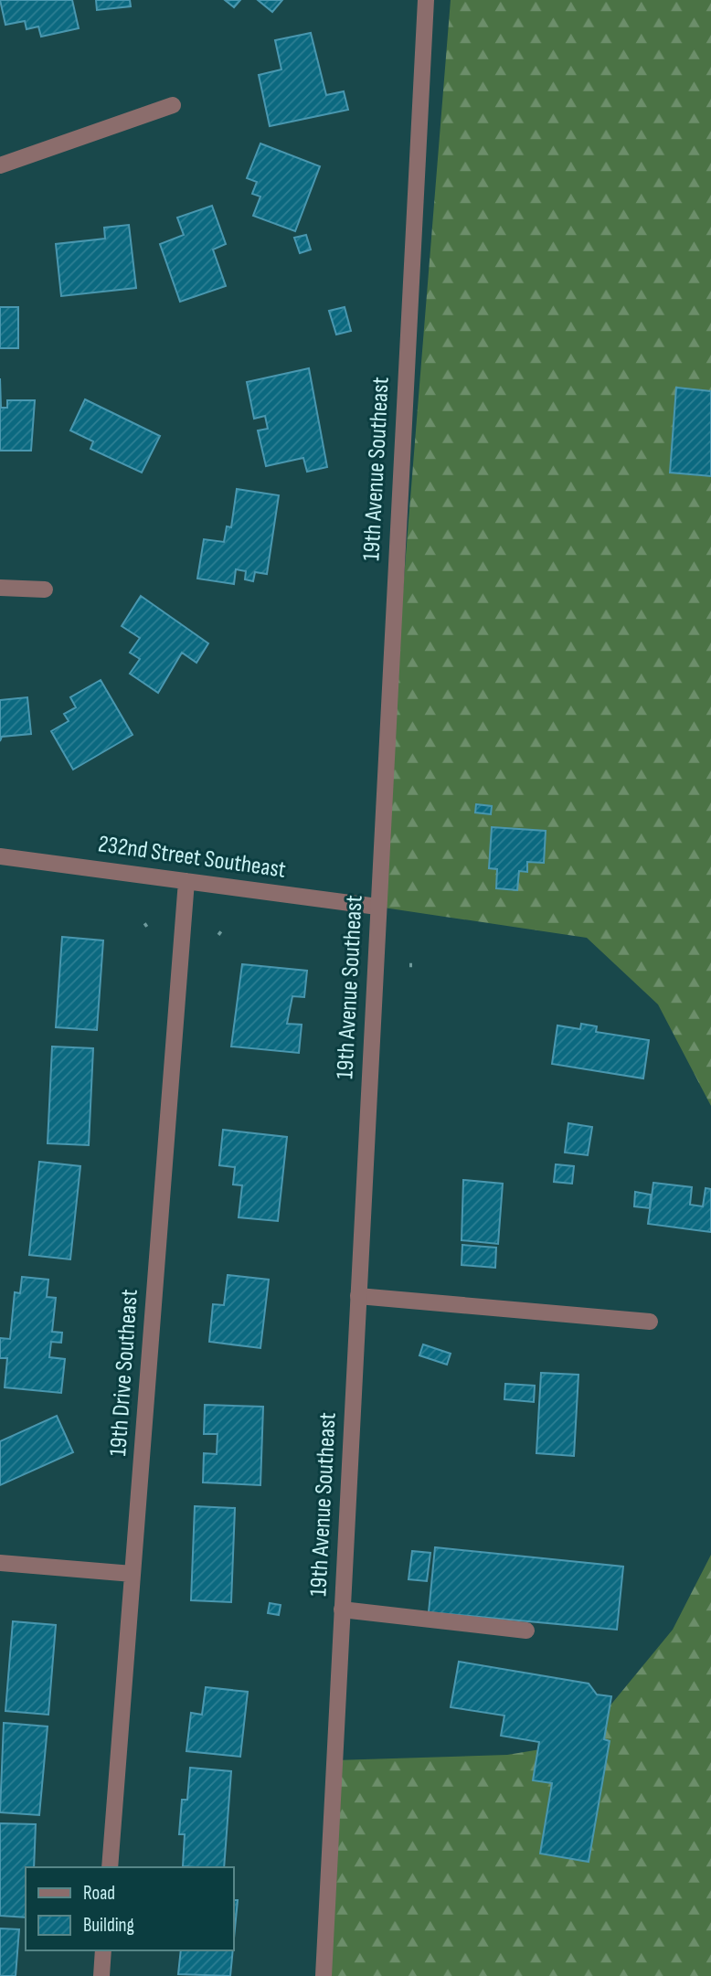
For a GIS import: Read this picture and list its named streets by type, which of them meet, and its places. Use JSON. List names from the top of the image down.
{
  "streets": {
    "street": ["19th Avenue Southeast", "232nd Street Southeast", "19th Drive Southeast"]
  },
  "crossings": [
    ["19th Avenue Southeast", "232nd Street Southeast"],
    ["232nd Street Southeast", "19th Drive Southeast"]
  ],
  "legend": ["Road", "Building"]
}
